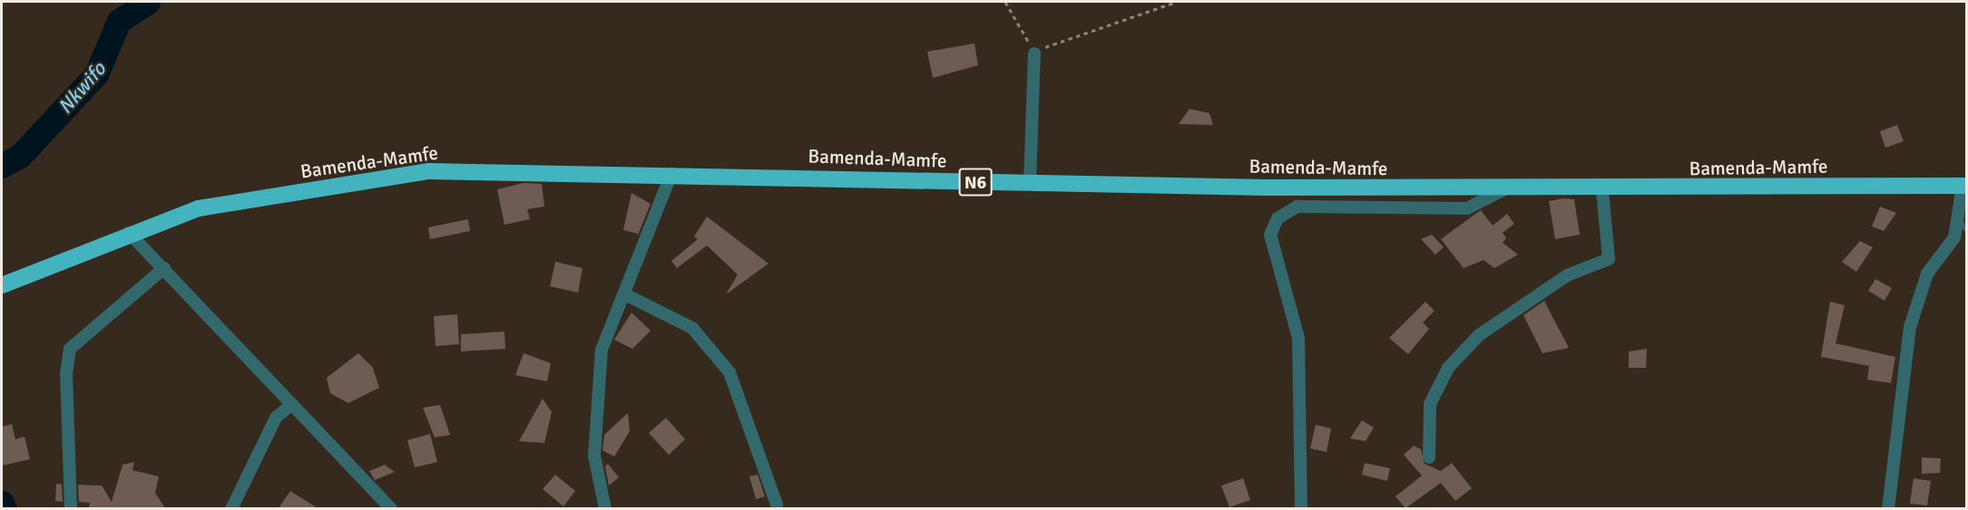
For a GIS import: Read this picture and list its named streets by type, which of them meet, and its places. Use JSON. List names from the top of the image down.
{
  "streets": {
    "highway": ["Bamenda-Mamfe", "N6"]
  },
  "water": ["Nkwifo"]
}
